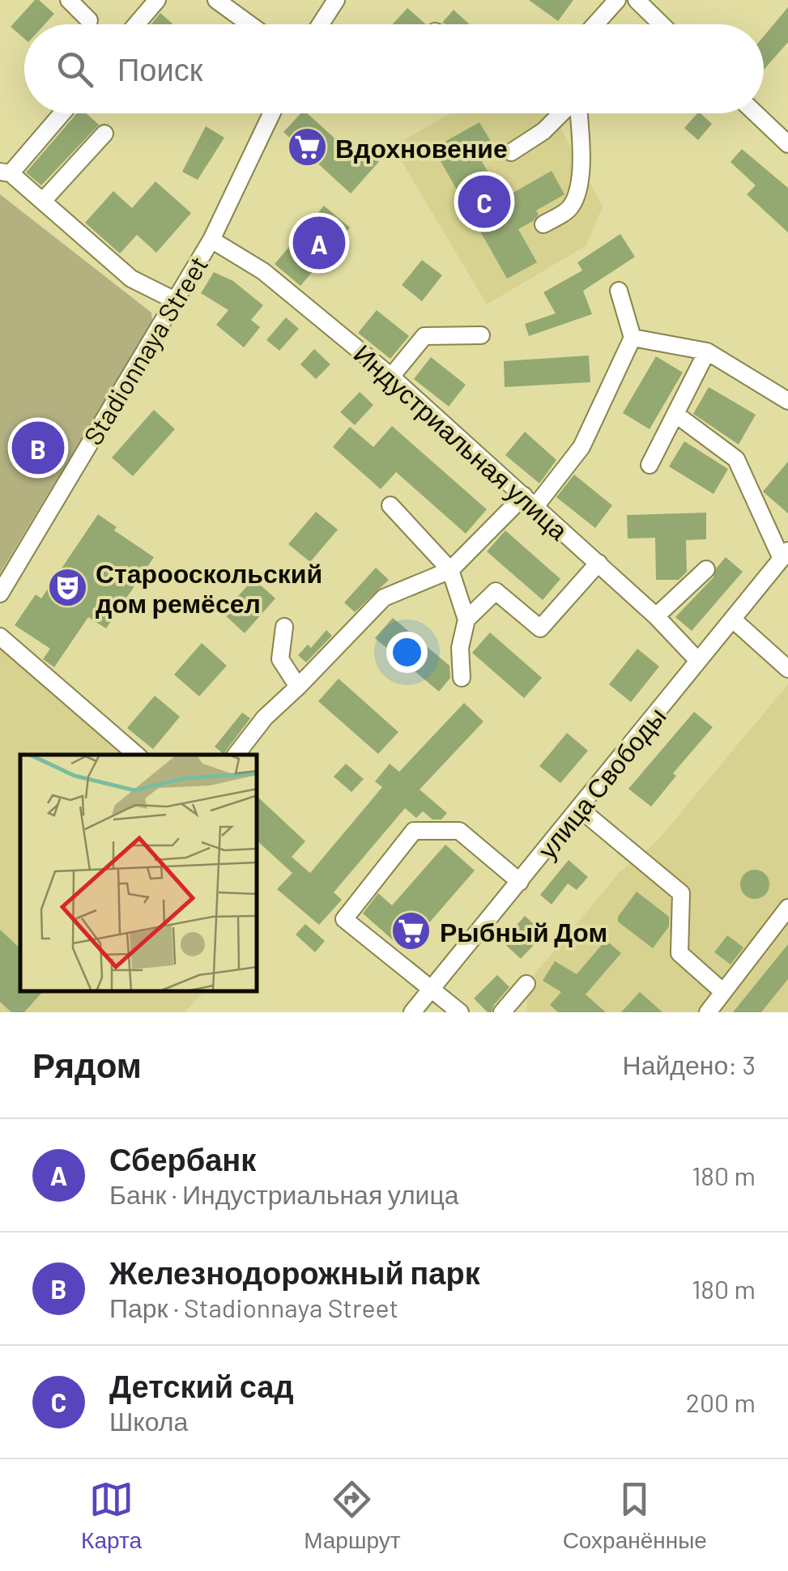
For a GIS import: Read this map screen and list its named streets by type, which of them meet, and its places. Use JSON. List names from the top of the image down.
{
  "streets": {
    "street": ["Stadionnaya Street", "Индустриальная улица", "улица Свободы"]
  },
  "crossings": [
    ["Stadionnaya Street", "Индустриальная улица"],
    ["Индустриальная улица", "улица Свободы"]
  ],
  "places": {
    "supermarket": ["Вдохновение", "Рыбный Дом"],
    "theatre": ["Старооскольский дом ремёсел"]
  },
  "page": {
    "search": "Поиск",
    "pins": ["C", "A", "B"],
    "heading": ["Рядом", "Найдено: 3"],
    "list": [
      {
        "mark": "A",
        "name": "Сбербанк",
        "note": "Банк · Индустриальная улица",
        "value": "180 m"
      },
      {
        "mark": "B",
        "name": "Железнодорожный парк",
        "note": "Парк · Stadionnaya Street",
        "value": "180 m"
      },
      {
        "mark": "C",
        "name": "Детский сад",
        "note": "Школа",
        "value": "200 m"
      }
    ],
    "nav": ["Карта", "Маршрут", "Сохранённые"]
  }
}
